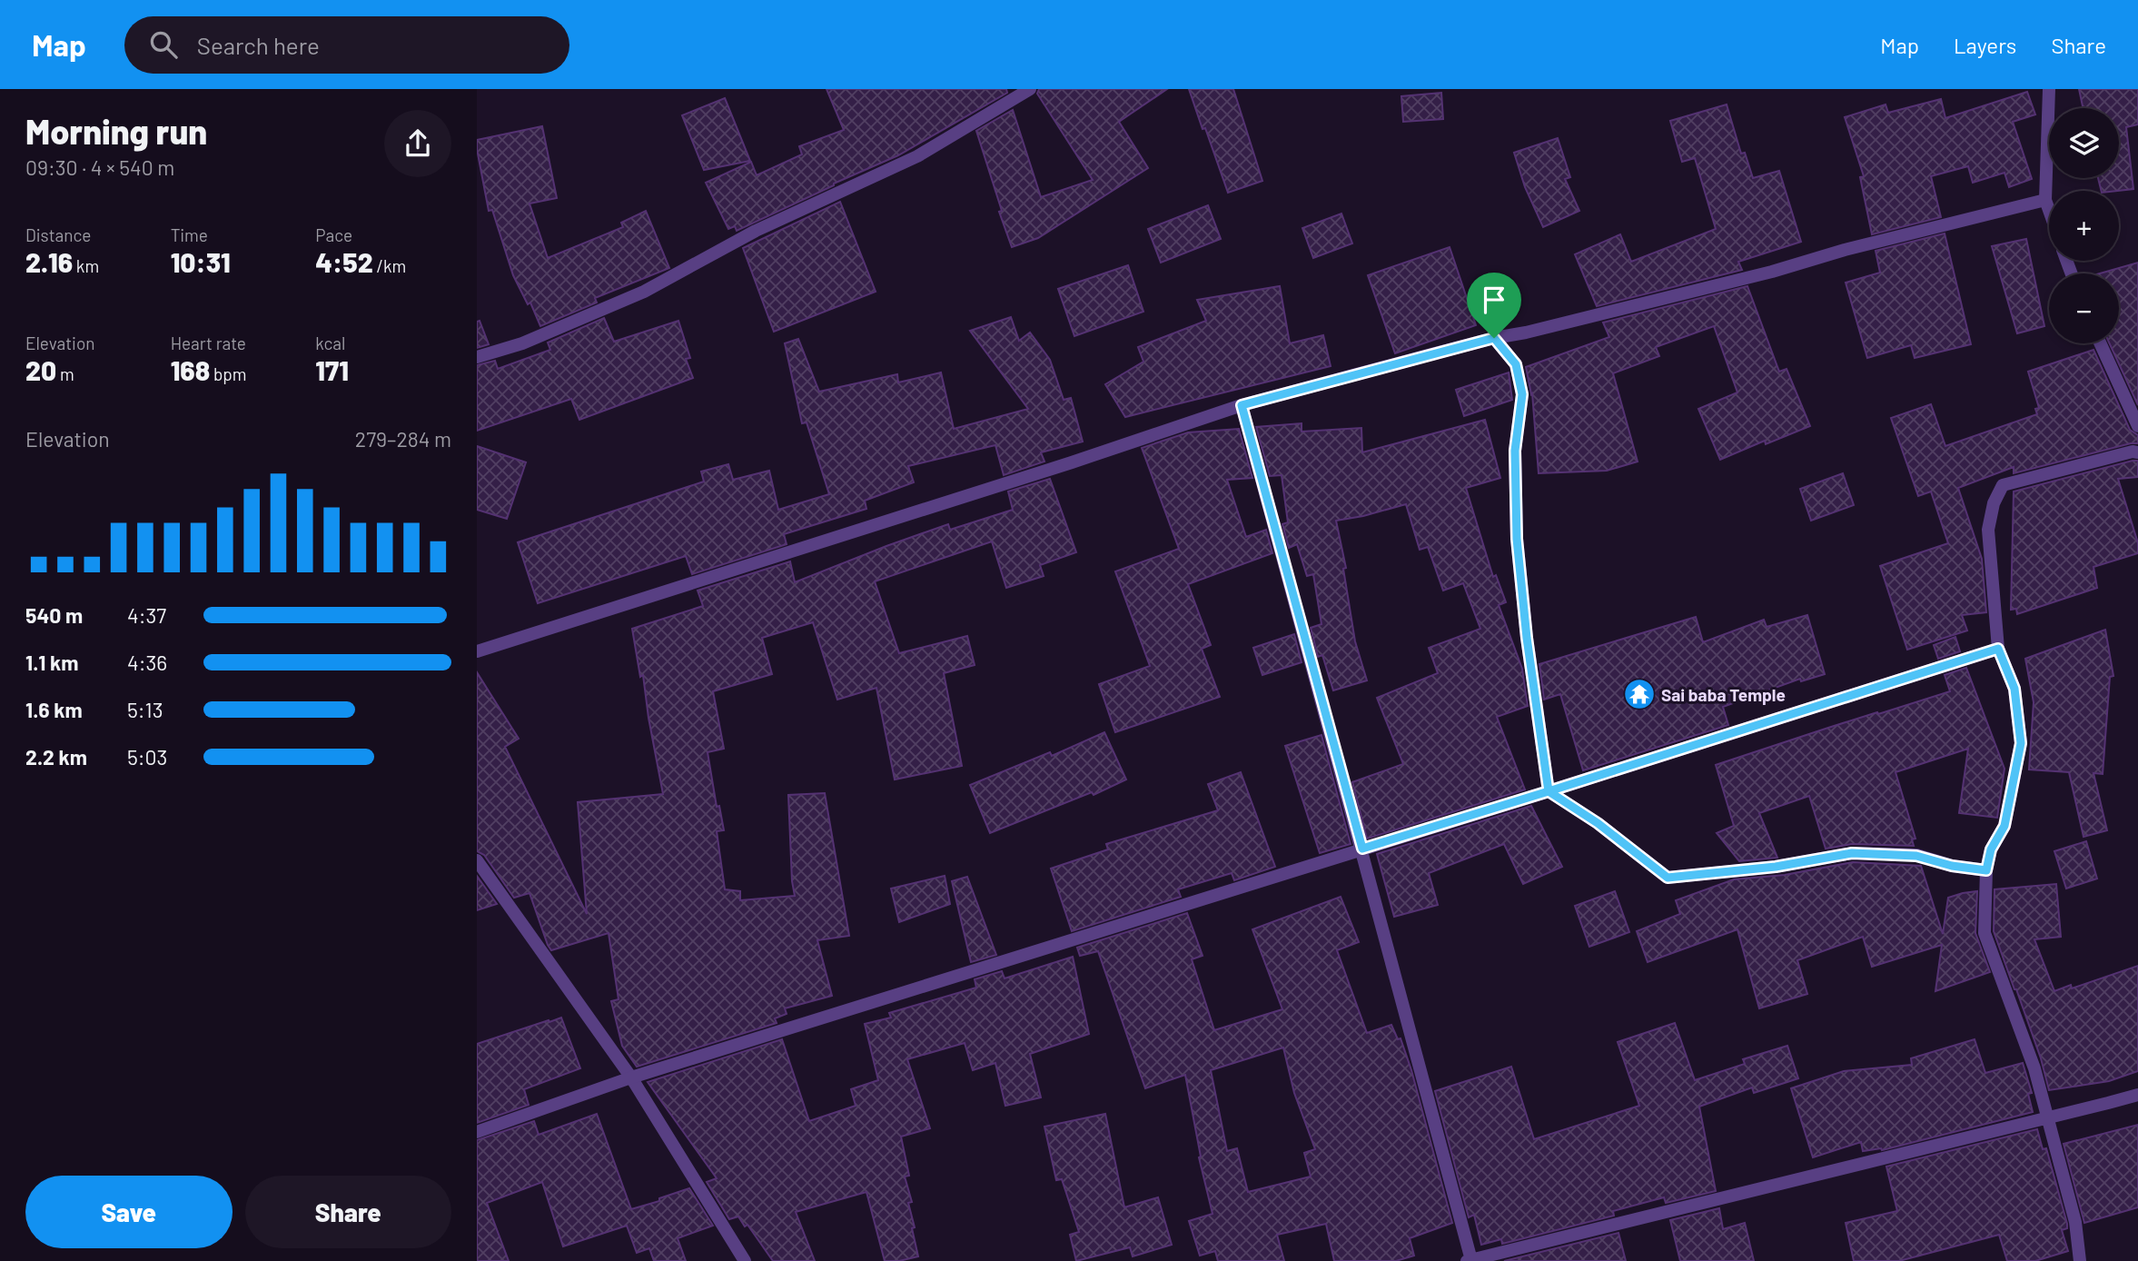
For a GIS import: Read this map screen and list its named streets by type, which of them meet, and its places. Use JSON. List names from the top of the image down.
{
  "places": {
    "temple": ["Sai baba Temple"]
  },
  "page": {
    "header": "Map",
    "search": "Search here",
    "nav": ["Map", "Layers", "Share"],
    "heading": ["Morning run", "09:30 · 4 × 540 m"],
    "map_buttons": ["+", "−"],
    "stats": [
      ["Distance", "2.16 km"],
      ["Time", "10:31"],
      ["Pace", "4:52 /km"],
      ["Elevation", "20 m"],
      ["Heart rate", "168 bpm"],
      ["kcal", "171"]
    ],
    "chart": ["Elevation", "279–284 m"],
    "list": [
      {
        "name": "540 m",
        "note": "4:37"
      },
      {
        "name": "1.1 km",
        "note": "4:36"
      },
      {
        "name": "1.6 km",
        "note": "5:13"
      },
      {
        "name": "2.2 km",
        "note": "5:03"
      }
    ],
    "buttons": ["Save", "Share"]
  }
}
